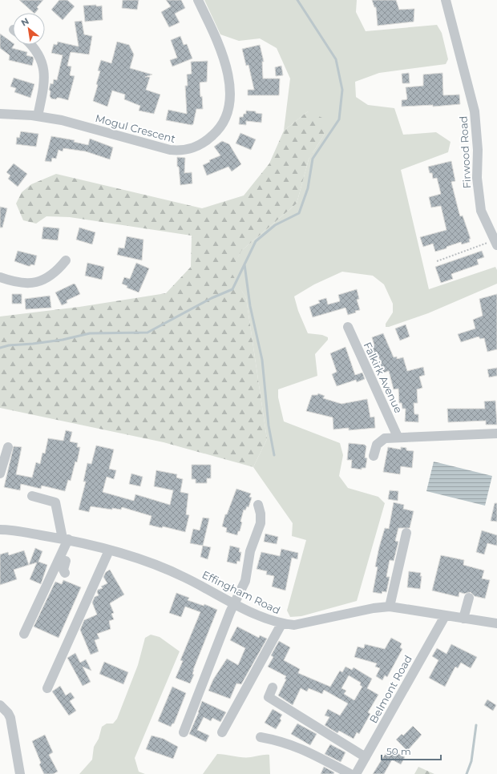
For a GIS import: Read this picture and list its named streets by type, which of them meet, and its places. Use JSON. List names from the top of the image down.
{
  "streets": {
    "street": [
      "Mogul Crescent",
      "Firwood Road",
      "Falkirk Avenue",
      "Effingham Road",
      "Belmont Road"
    ]
  },
  "crossings": [
    ["Effingham Road", "Belmont Road"]
  ],
  "scale_bar": "50 m",
  "north": "top left"
}
